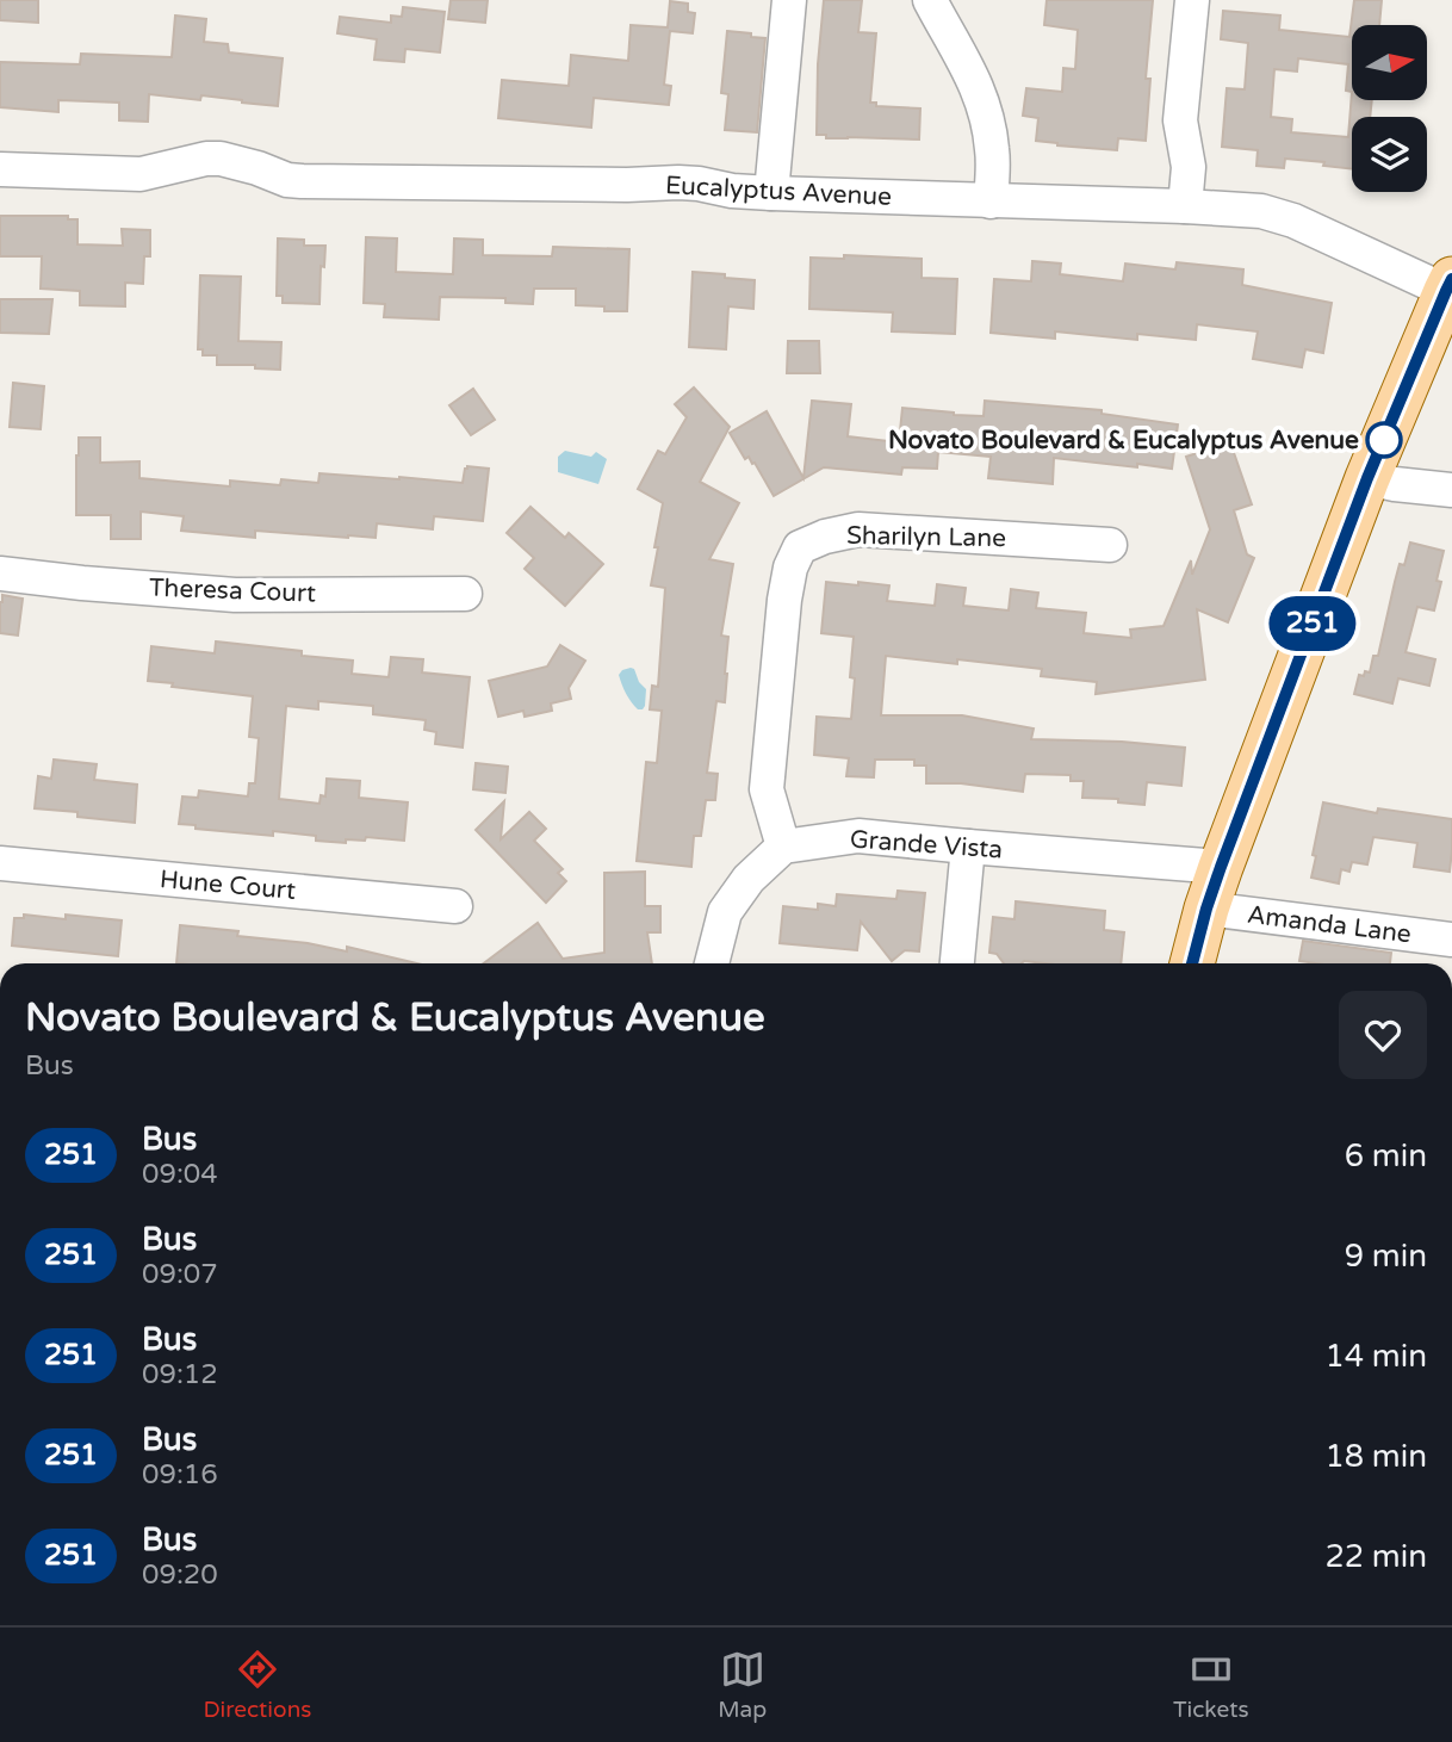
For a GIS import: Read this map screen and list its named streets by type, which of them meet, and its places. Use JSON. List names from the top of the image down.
{
  "streets": {
    "street": [
      "Eucalyptus Avenue",
      "Sharilyn Lane",
      "Theresa Court",
      "Grande Vista",
      "Hune Court",
      "Amanda Lane"
    ]
  },
  "crossings": [
    ["Sharilyn Lane", "Grande Vista"]
  ],
  "places": ["Novato Boulevard & Eucalyptus Avenue"],
  "lines": ["bus line 251"],
  "north": "right",
  "page": {
    "on_map": "251",
    "heading": ["Novato Boulevard & Eucalyptus Avenue", "Bus"],
    "list": [
      {
        "mark": "251",
        "name": "Bus",
        "note": "09:04",
        "value": "6 min"
      },
      {
        "mark": "251",
        "name": "Bus",
        "note": "09:07",
        "value": "9 min"
      },
      {
        "mark": "251",
        "name": "Bus",
        "note": "09:12",
        "value": "14 min"
      },
      {
        "mark": "251",
        "name": "Bus",
        "note": "09:16",
        "value": "18 min"
      },
      {
        "mark": "251",
        "name": "Bus",
        "note": "09:20",
        "value": "22 min"
      }
    ],
    "tabs": ["Directions", "Map", "Tickets"]
  }
}
